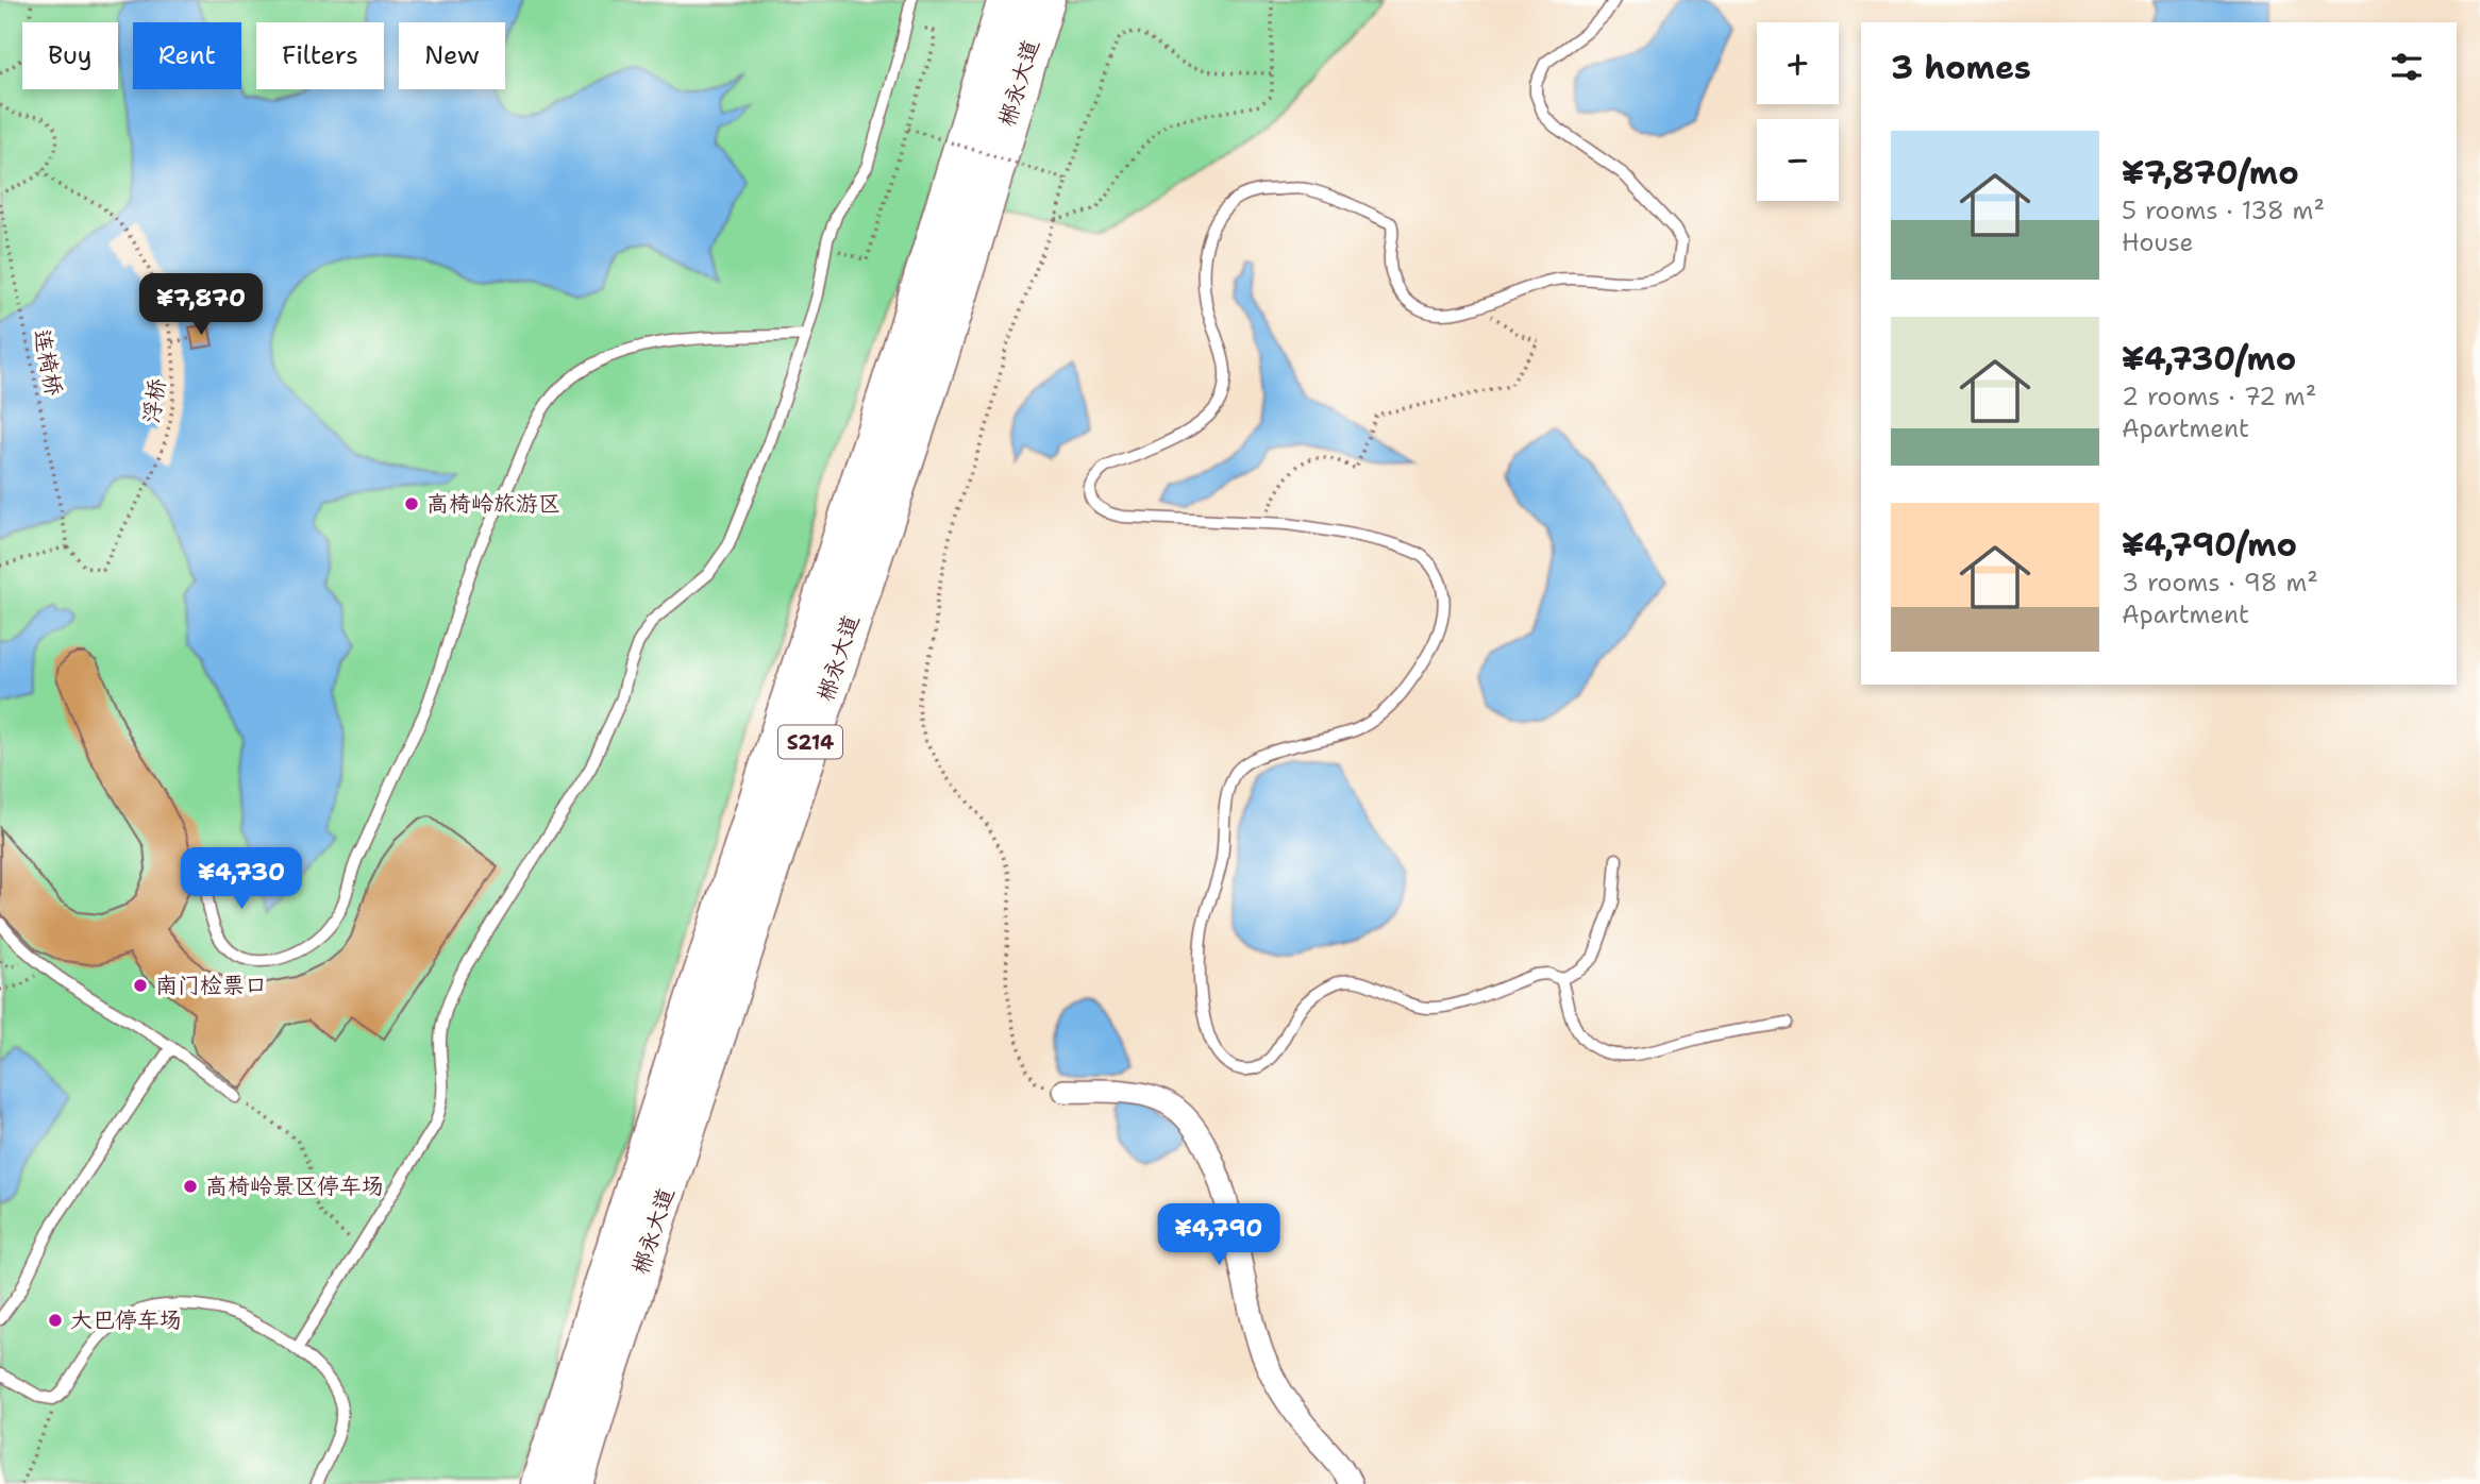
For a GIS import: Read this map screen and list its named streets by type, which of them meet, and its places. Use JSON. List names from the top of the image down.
{
  "streets": {
    "highway": ["郴永大道", "S214"],
    "path": ["连椅桥", "浮桥"]
  },
  "crossings": [
    ["连椅桥", "浮桥"]
  ],
  "places": [
    "高椅岭旅游区",
    "南门检票口",
    "高椅岭景区停车场",
    "大巴停车场"
  ],
  "page": {
    "map_buttons": ["+", "−"],
    "chip": [
      "Buy",
      "Rent",
      "Filters",
      "New"
    ],
    "heading": "3 homes",
    "list": [
      {
        "name": "¥7,870/mo",
        "note": "5 rooms · 138 m² · House"
      },
      {
        "name": "¥4,730/mo",
        "note": "2 rooms · 72 m² · Apartment"
      },
      {
        "name": "¥4,790/mo",
        "note": "3 rooms · 98 m² · Apartment"
      }
    ],
    "price": ["¥7,870", "¥4,730", "¥4,790"]
  }
}
